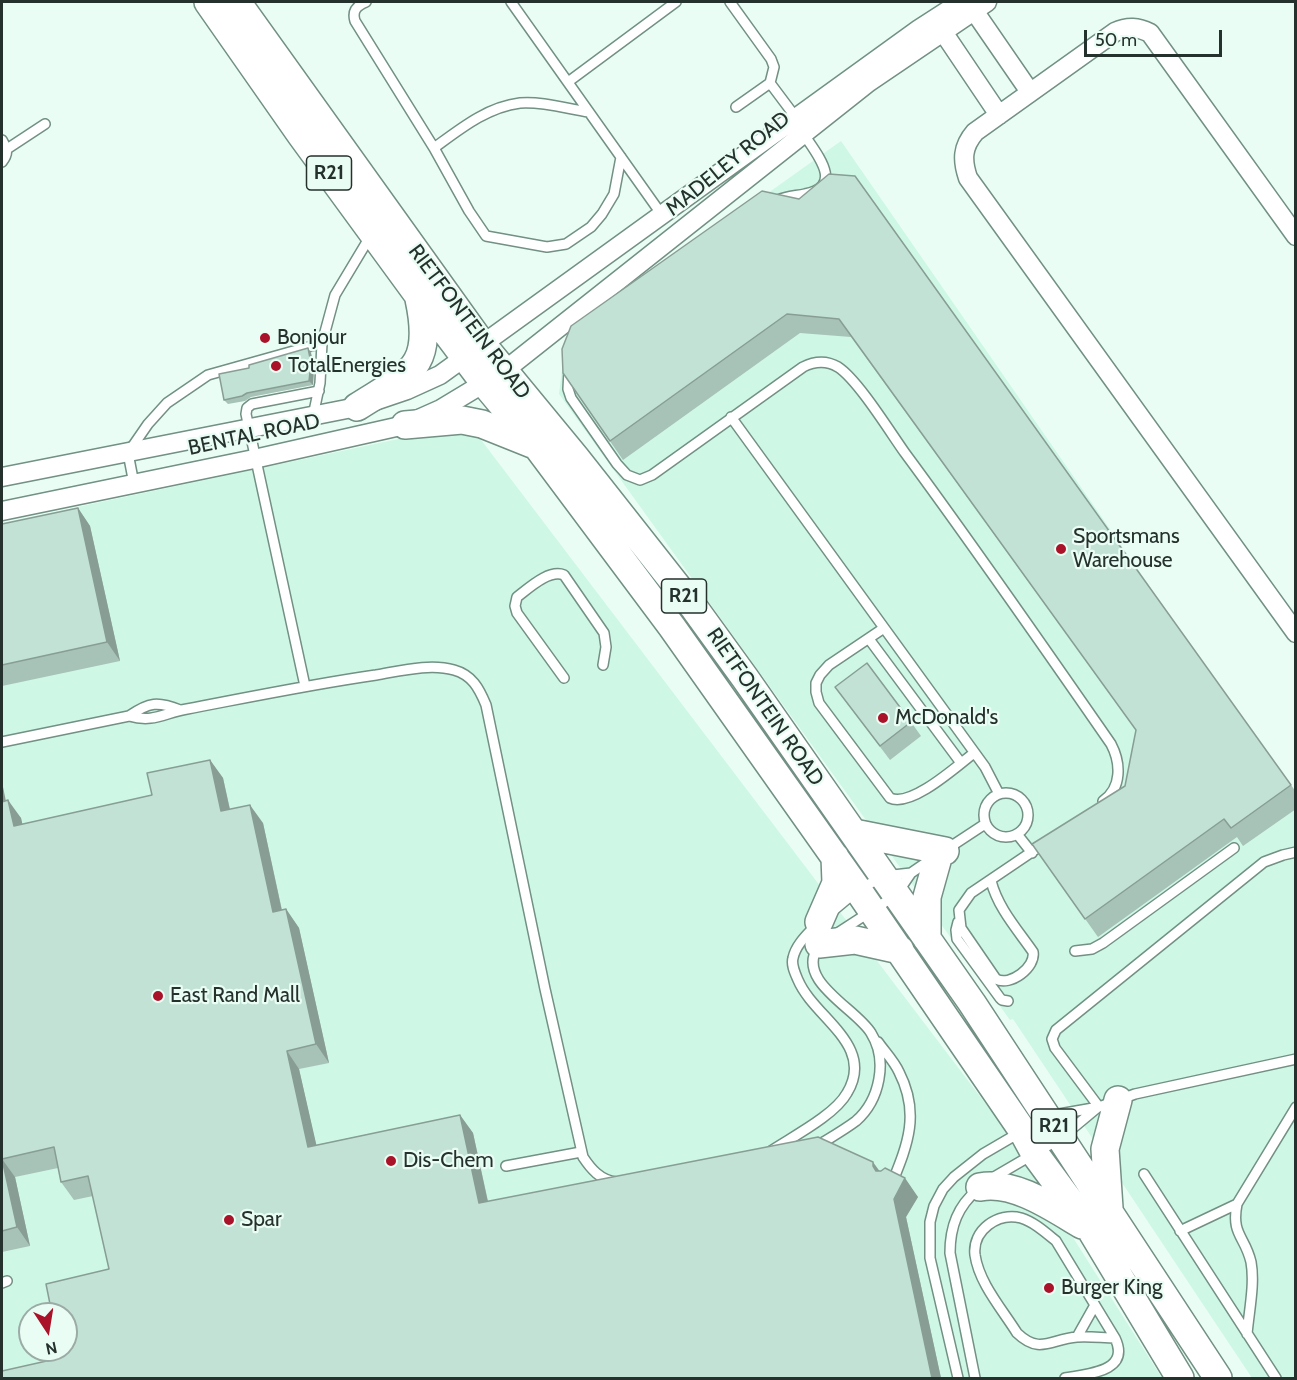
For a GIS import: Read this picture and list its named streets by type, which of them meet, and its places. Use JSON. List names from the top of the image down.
{
  "streets": {
    "main road": ["R21", "RIETFONTEIN ROAD"],
    "street": ["MADELEY ROAD", "BENTAL ROAD"]
  },
  "crossings": [
    ["MADELEY ROAD", "RIETFONTEIN ROAD"],
    ["MADELEY ROAD", "BENTAL ROAD"],
    ["RIETFONTEIN ROAD", "BENTAL ROAD"]
  ],
  "places": [
    "Bonjour",
    "TotalEnergies",
    "Sportsmans Warehouse",
    "McDonald's",
    "East Rand Mall",
    "Dis-Chem",
    "Spar",
    "Burger King"
  ],
  "scale_bar": "50 m",
  "north": "bottom"
}
